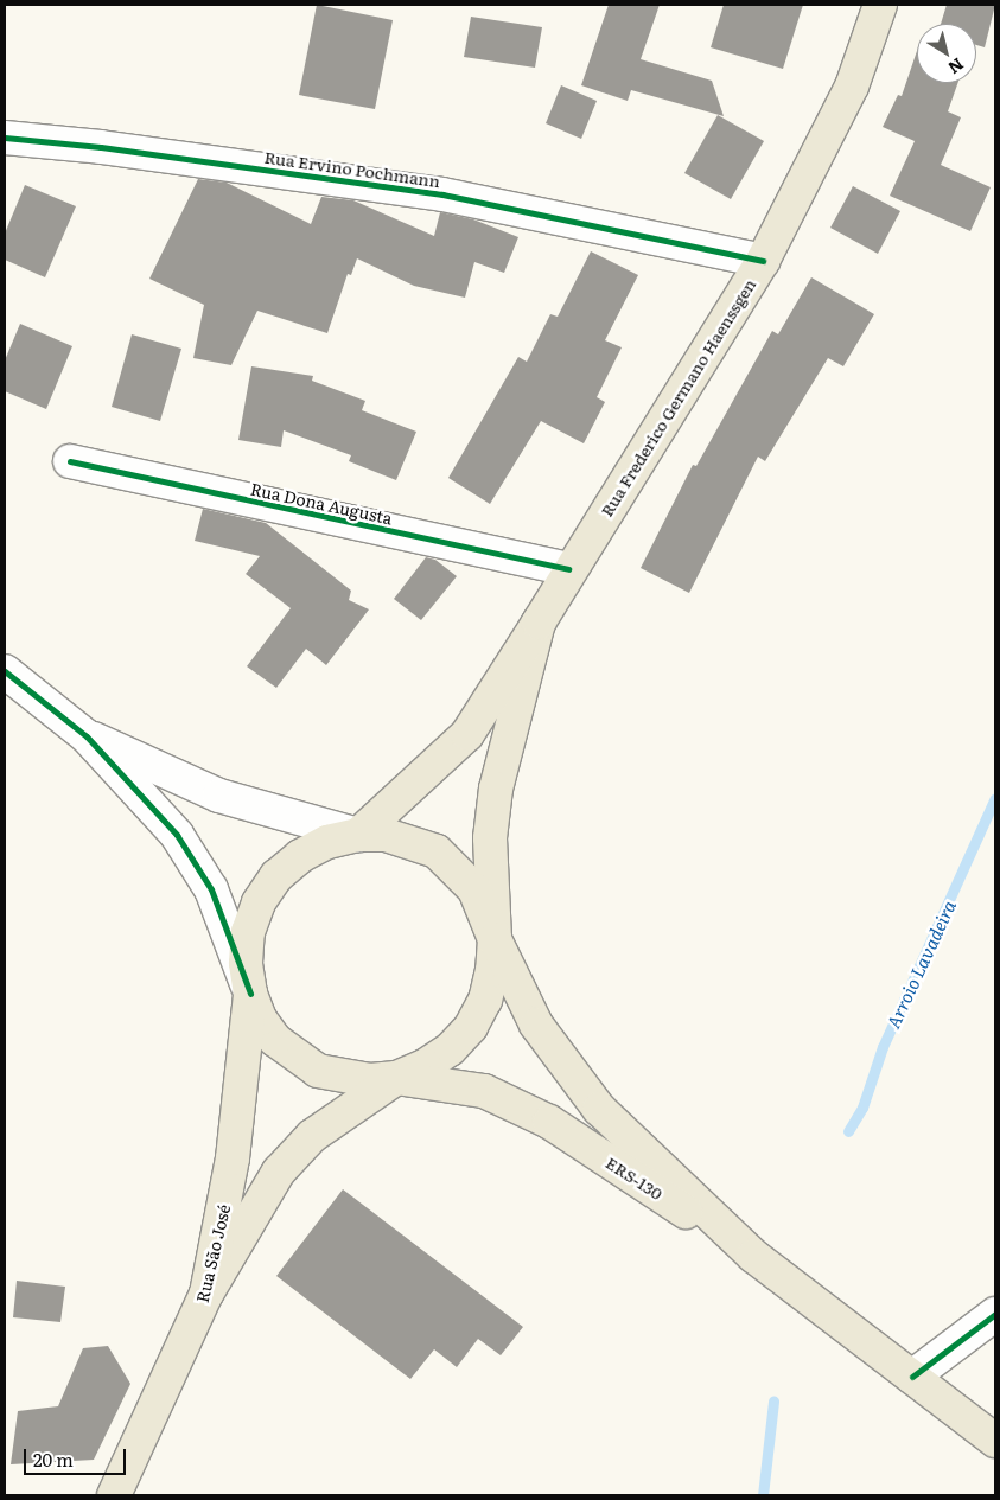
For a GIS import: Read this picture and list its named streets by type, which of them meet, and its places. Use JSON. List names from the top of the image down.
{
  "streets": {
    "main road": ["Rua Frederico Germano Haenssgen", "ERS-130", "Rua São José"],
    "street": ["Rua Ervino Pochmann", "Rua Dona Augusta"]
  },
  "crossings": [
    ["Rua Ervino Pochmann", "Rua Frederico Germano Haenssgen"],
    ["Rua Frederico Germano Haenssgen", "Rua Dona Augusta"],
    ["ERS-130", "Rua São José"]
  ],
  "water": ["Arroio Lavadeira"],
  "scale_bar": "20 m",
  "north": "bottom right"
}
